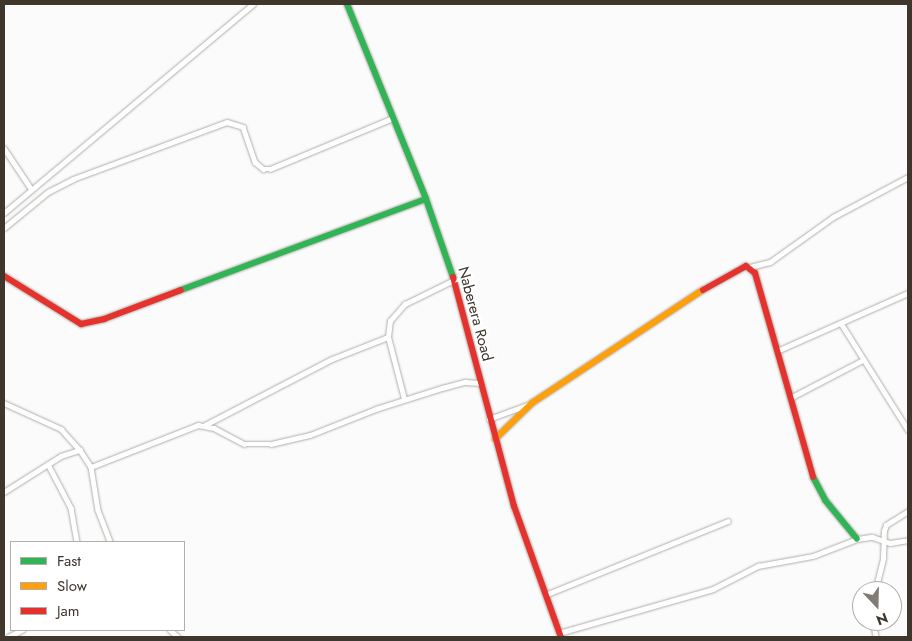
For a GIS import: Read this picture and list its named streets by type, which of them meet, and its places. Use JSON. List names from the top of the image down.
{
  "streets": {
    "street": ["Naberera Road"]
  },
  "legend": ["Fast", "Slow", "Jam"],
  "north": "bottom"
}
